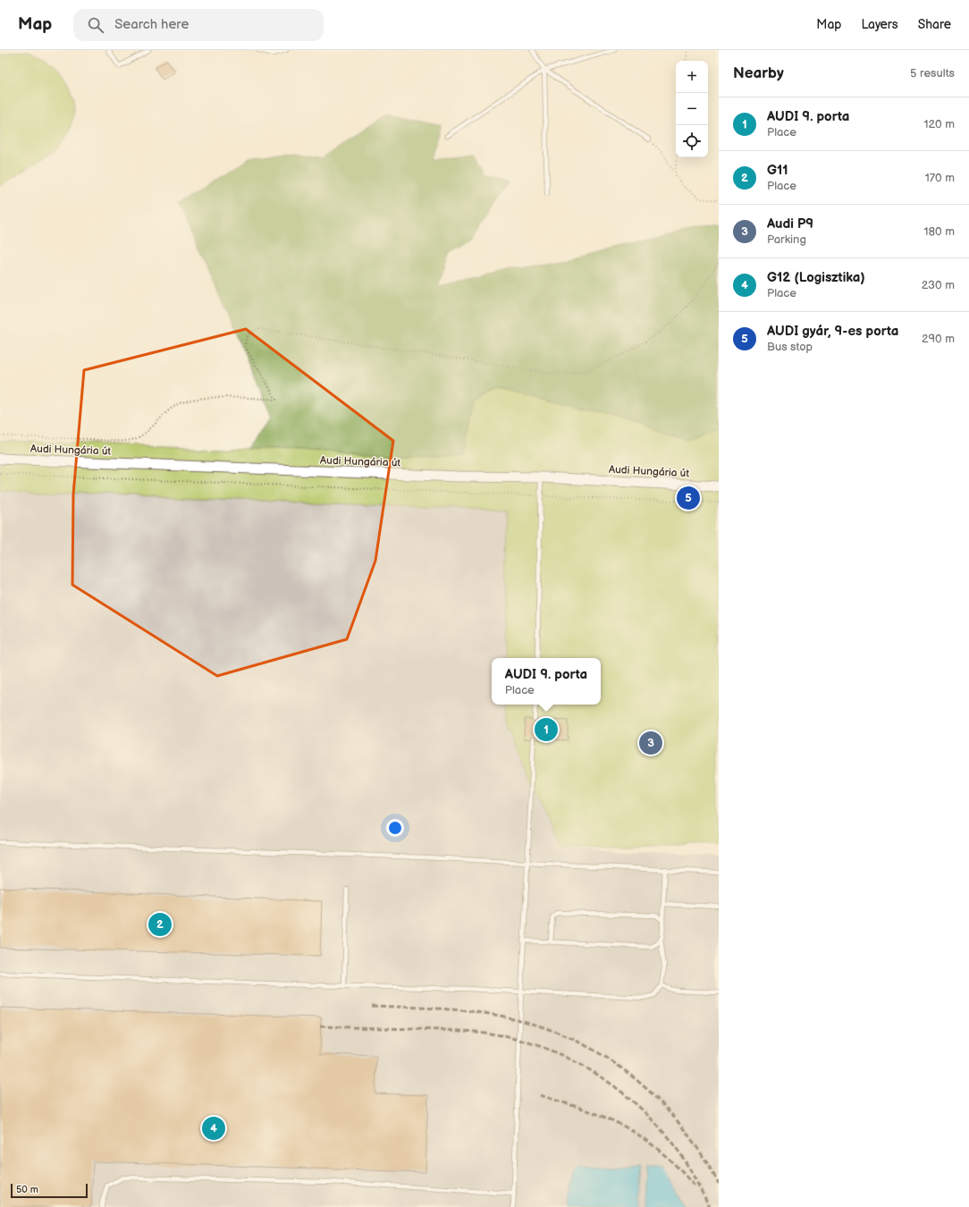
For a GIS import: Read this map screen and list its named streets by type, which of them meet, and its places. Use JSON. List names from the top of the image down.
{
  "streets": {
    "street": ["Audi Hungária út"]
  },
  "scale_bar": "50 m",
  "page": {
    "header": "Map",
    "search": "Search here",
    "nav": ["Map", "Layers", "Share"],
    "heading": ["Nearby", "5 results"],
    "map_buttons": ["+", "−"],
    "list": [
      {
        "mark": "1",
        "name": "AUDI 9. porta",
        "note": "Place",
        "value": "120 m"
      },
      {
        "mark": "2",
        "name": "G11",
        "note": "Place",
        "value": "170 m"
      },
      {
        "mark": "3",
        "name": "Audi P9",
        "note": "Parking",
        "value": "180 m"
      },
      {
        "mark": "4",
        "name": "G12 (Logisztika)",
        "note": "Place",
        "value": "230 m"
      },
      {
        "mark": "5",
        "name": "AUDI gyár, 9-es porta",
        "note": "Bus stop",
        "value": "290 m"
      }
    ],
    "pins": [
      "5",
      "1",
      "3",
      "2",
      "4"
    ],
    "popup": ["AUDI 9. porta", "Place"],
    "scale": "50 m"
  }
}
